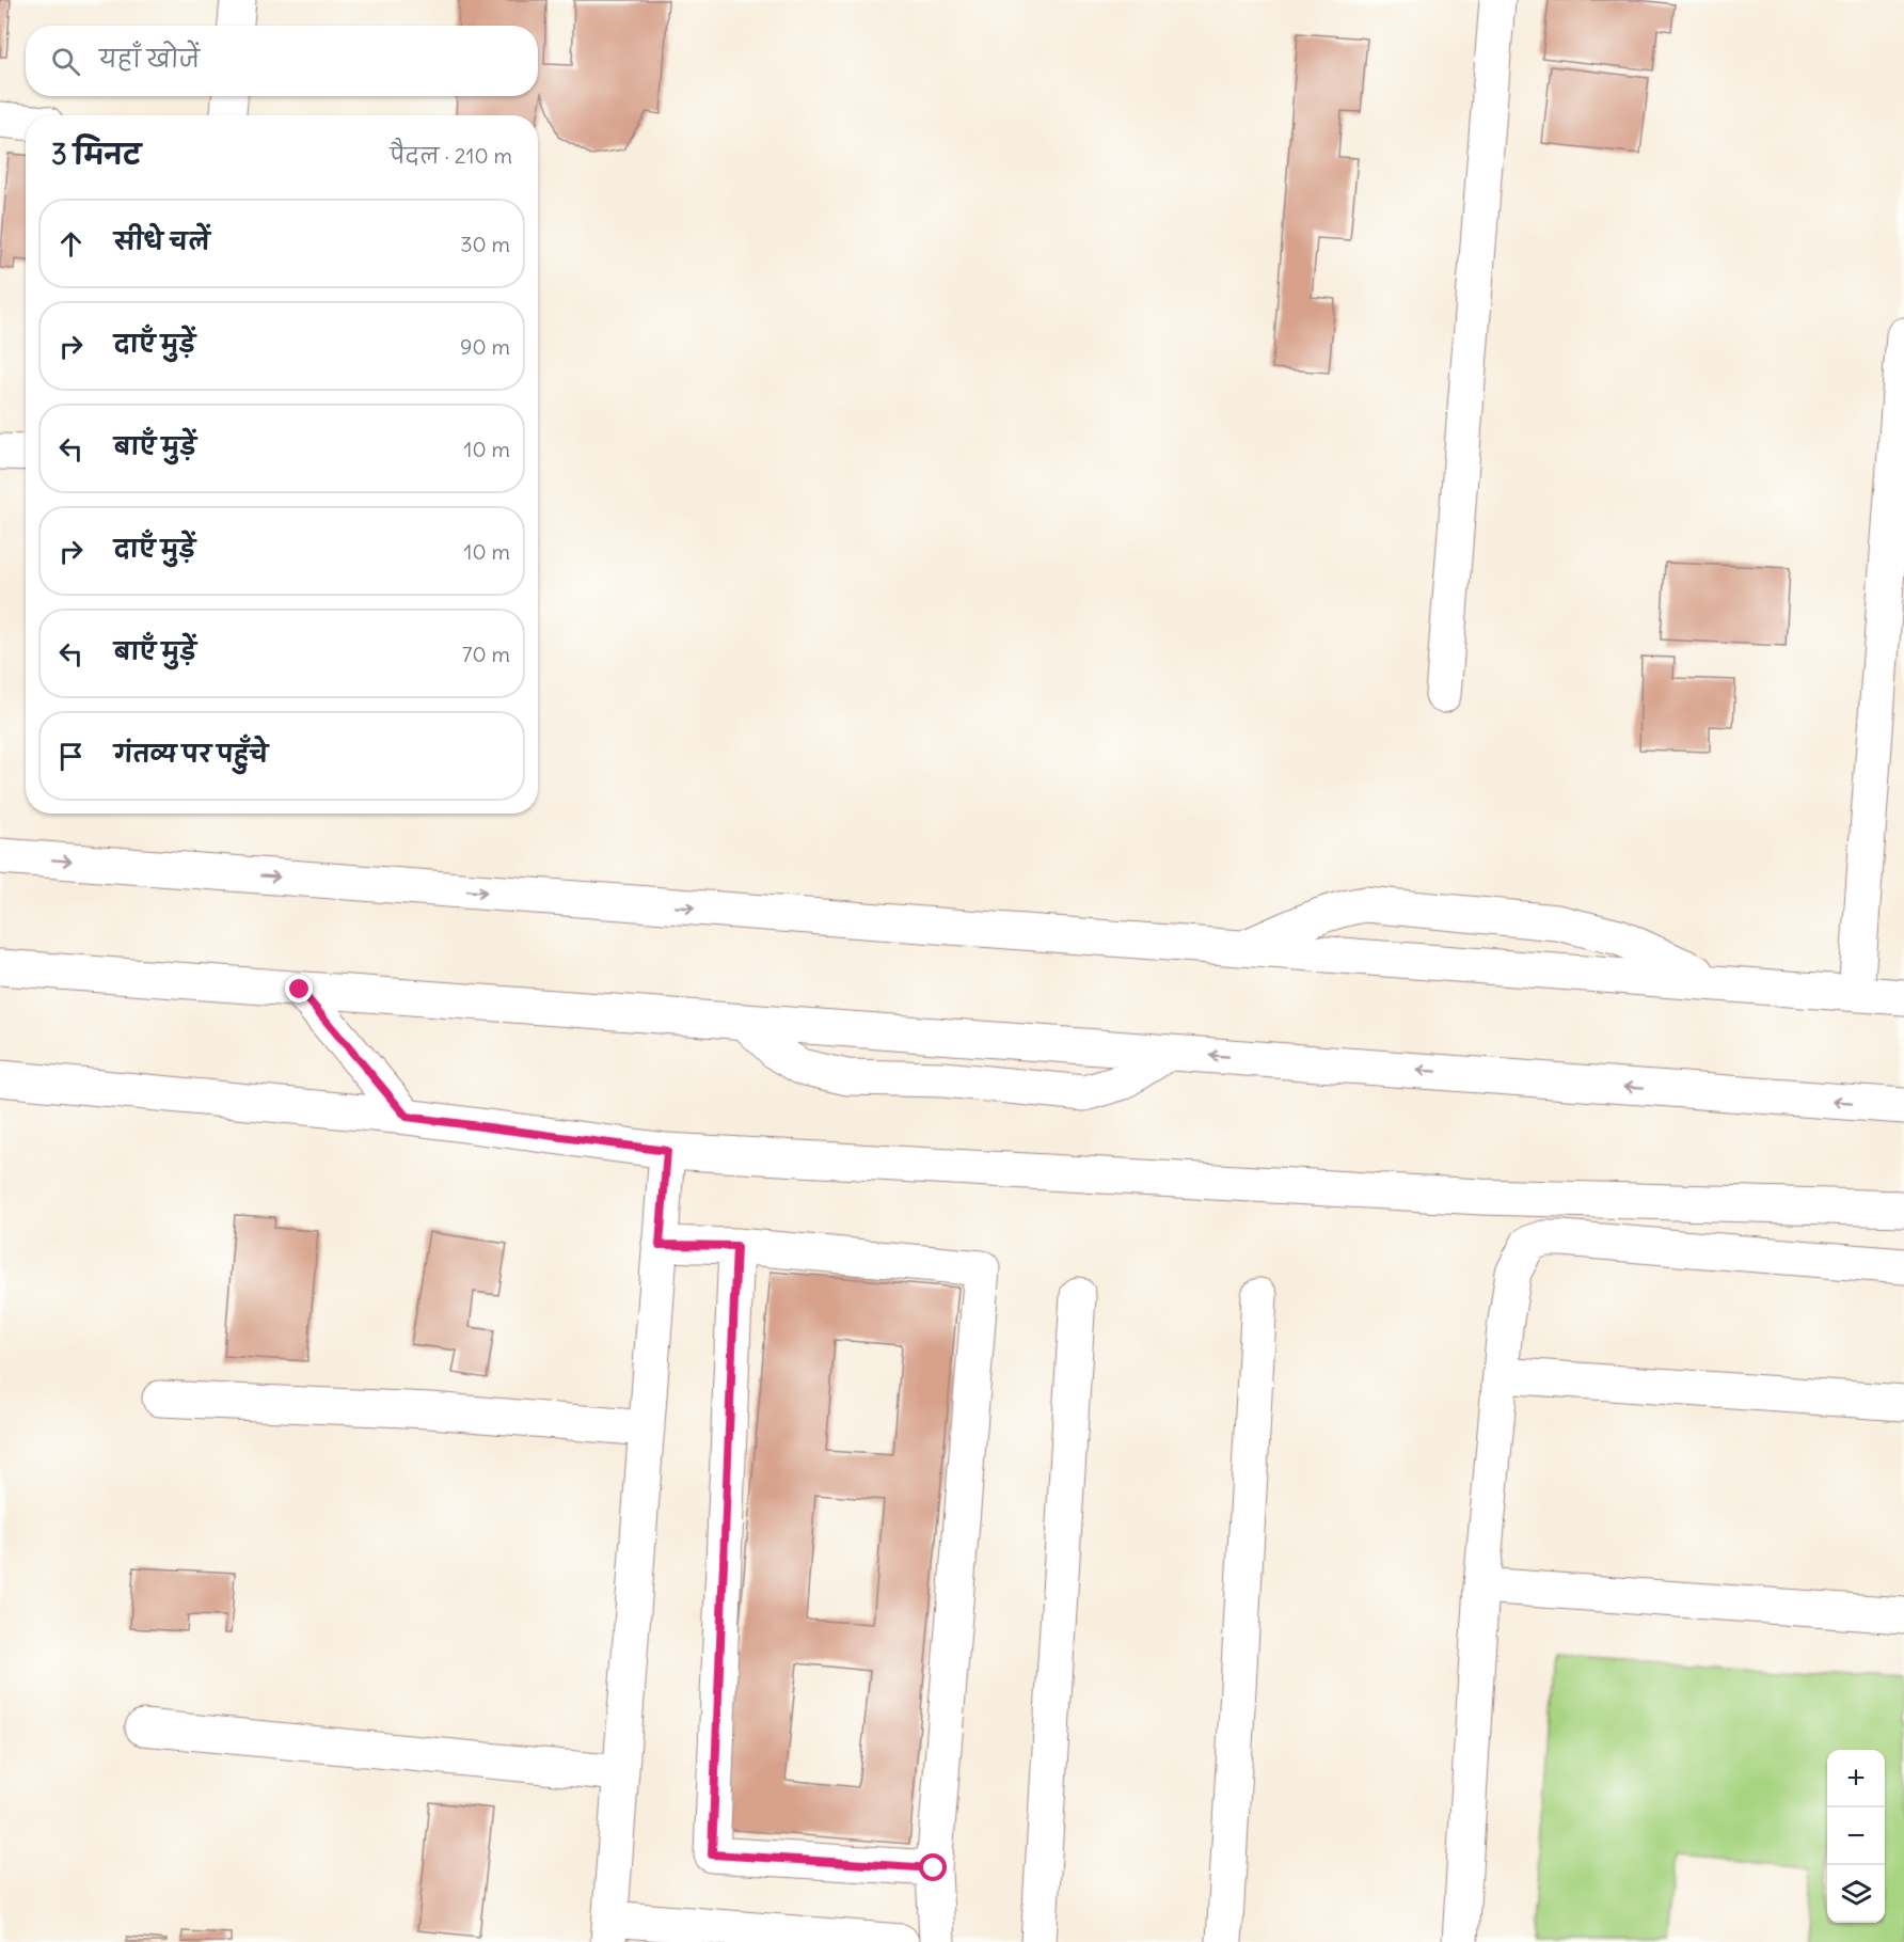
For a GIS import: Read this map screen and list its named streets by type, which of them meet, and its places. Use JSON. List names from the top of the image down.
{
  "page": {
    "search": "यहाँ खोजें",
    "heading": ["3 मिनट", "पैदल · 210 m"],
    "list": [
      ["सीधे चलें", "30 m"],
      ["दाएँ मुड़ें", "90 m"],
      ["बाएँ मुड़ें", "10 m"],
      ["दाएँ मुड़ें", "10 m"],
      ["बाएँ मुड़ें", "70 m"],
      "गंतव्य पर पहुँचे"
    ],
    "map_buttons": ["+", "−"]
  }
}
